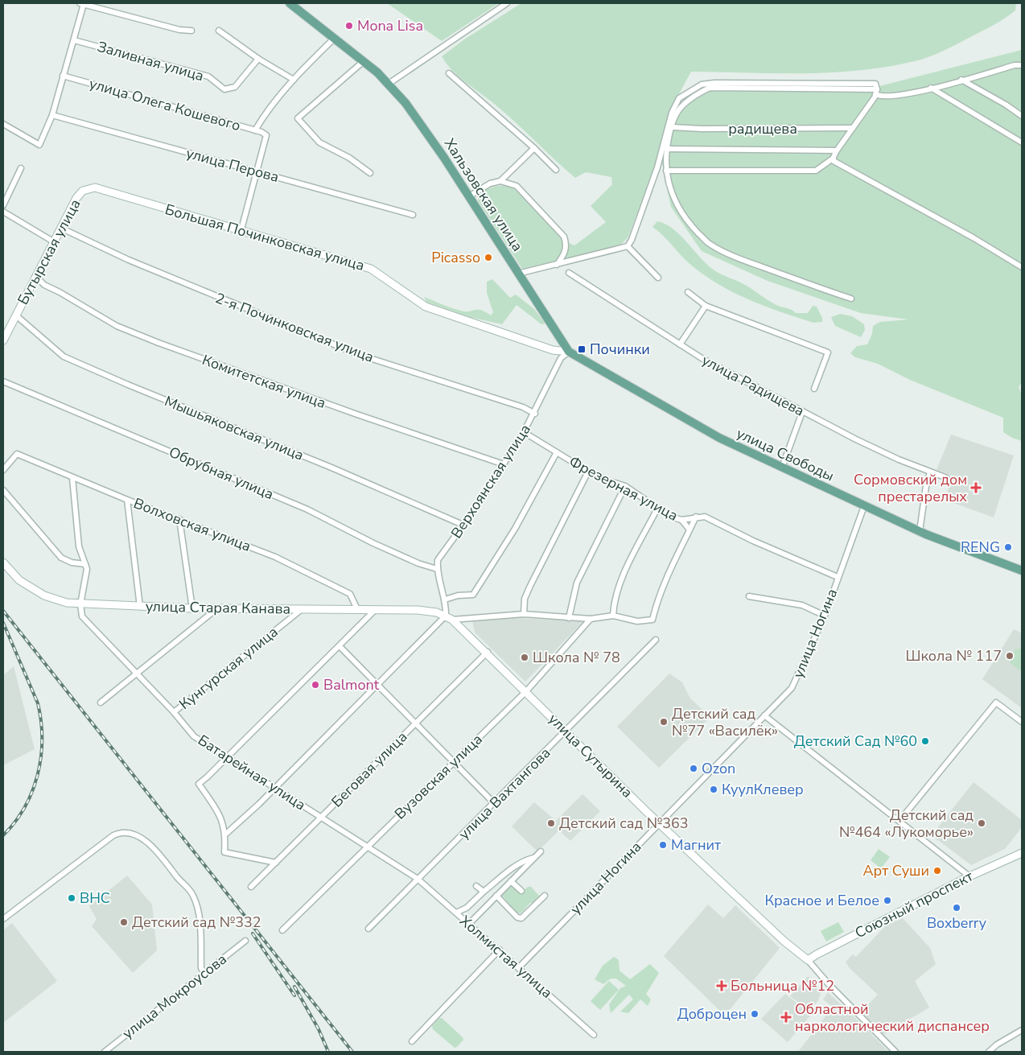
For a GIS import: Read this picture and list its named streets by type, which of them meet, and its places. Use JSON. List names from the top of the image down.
{
  "streets": {
    "main road": ["Хальзовская улица", "улица Свободы"],
    "street": [
      "Заливная улица",
      "улица Олега Кошевого",
      "радищева",
      "улица Перова",
      "Большая Починковская улица",
      "Бутырская улица",
      "2-я Починковская улица",
      "Комитетская улица",
      "улица Радищева",
      "Мышьяковская улица",
      "Обрубная улица",
      "Верхоянская улица",
      "Фрезерная улица",
      "Волховская улица",
      "улица Старая Канава",
      "улица Ногина",
      "Кунгурская улица",
      "улица Сутырина",
      "Беговая улица",
      "Батарейная улица",
      "Вузовская улица",
      "улица Вахтангова",
      "Союзный проспект",
      "Холмистая улица",
      "улица Мокроусова"
    ]
  },
  "crossings": [
    ["улица Олега Кошевого", "улица Перова"],
    ["Хальзовская улица", "Большая Починковская улица"],
    ["Хальзовская улица", "улица Свободы"],
    ["Хальзовская улица", "Верхоянская улица"],
    ["Большая Починковская улица", "Бутырская улица"],
    ["Большая Починковская улица", "улица Свободы"],
    ["Большая Починковская улица", "Верхоянская улица"],
    ["Бутырская улица", "2-я Починковская улица"],
    ["Бутырская улица", "Комитетская улица"],
    ["Бутырская улица", "Мышьяковская улица"],
    ["2-я Починковская улица", "Верхоянская улица"],
    ["Комитетская улица", "Верхоянская улица"],
    ["Мышьяковская улица", "Верхоянская улица"],
    ["улица Свободы", "Верхоянская улица"],
    ["улица Свободы", "улица Ногина"],
    ["Обрубная улица", "Верхоянская улица"],
    ["Верхоянская улица", "Фрезерная улица"],
    ["Фрезерная улица", "улица Ногина"],
    ["Волховская улица", "улица Старая Канава"],
    ["улица Старая Канава", "Кунгурская улица"],
    ["улица Старая Канава", "улица Сутырина"],
    ["улица Старая Канава", "Батарейная улица"],
    ["улица Ногина", "улица Сутырина"],
    ["улица Ногина", "Холмистая улица"],
    ["Кунгурская улица", "Батарейная улица"],
    ["улица Сутырина", "Беговая улица"],
    ["улица Сутырина", "Вузовская улица"],
    ["улица Сутырина", "улица Вахтангова"],
    ["улица Сутырина", "Союзный проспект"],
    ["Беговая улица", "Батарейная улица"],
    ["Батарейная улица", "Вузовская улица"],
    ["Батарейная улица", "улица Вахтангова"],
    ["Батарейная улица", "Холмистая улица"],
    ["улица Вахтангова", "Холмистая улица"]
  ],
  "places": {
    "other": [
      "Mona Lisa",
      "Picasso",
      "RENG",
      "Школа № 117",
      "Школа № 78",
      "Balmont",
      "Детский сад №77 «Василёк»",
      "Детский Сад №60",
      "Ozon",
      "КуулКлевер",
      "Детский сад №363",
      "Детский сад №464 «Лукоморье»",
      "Магнит",
      "Арт Суши",
      "ВНС",
      "Красное и Белое",
      "Boxberry",
      "Детский сад №332",
      "Доброцен"
    ],
    "transit": ["Починки"],
    "health": ["Сормовский дом престарелых", "Больница №12", "Областной наркологический диспансер"]
  }
}
